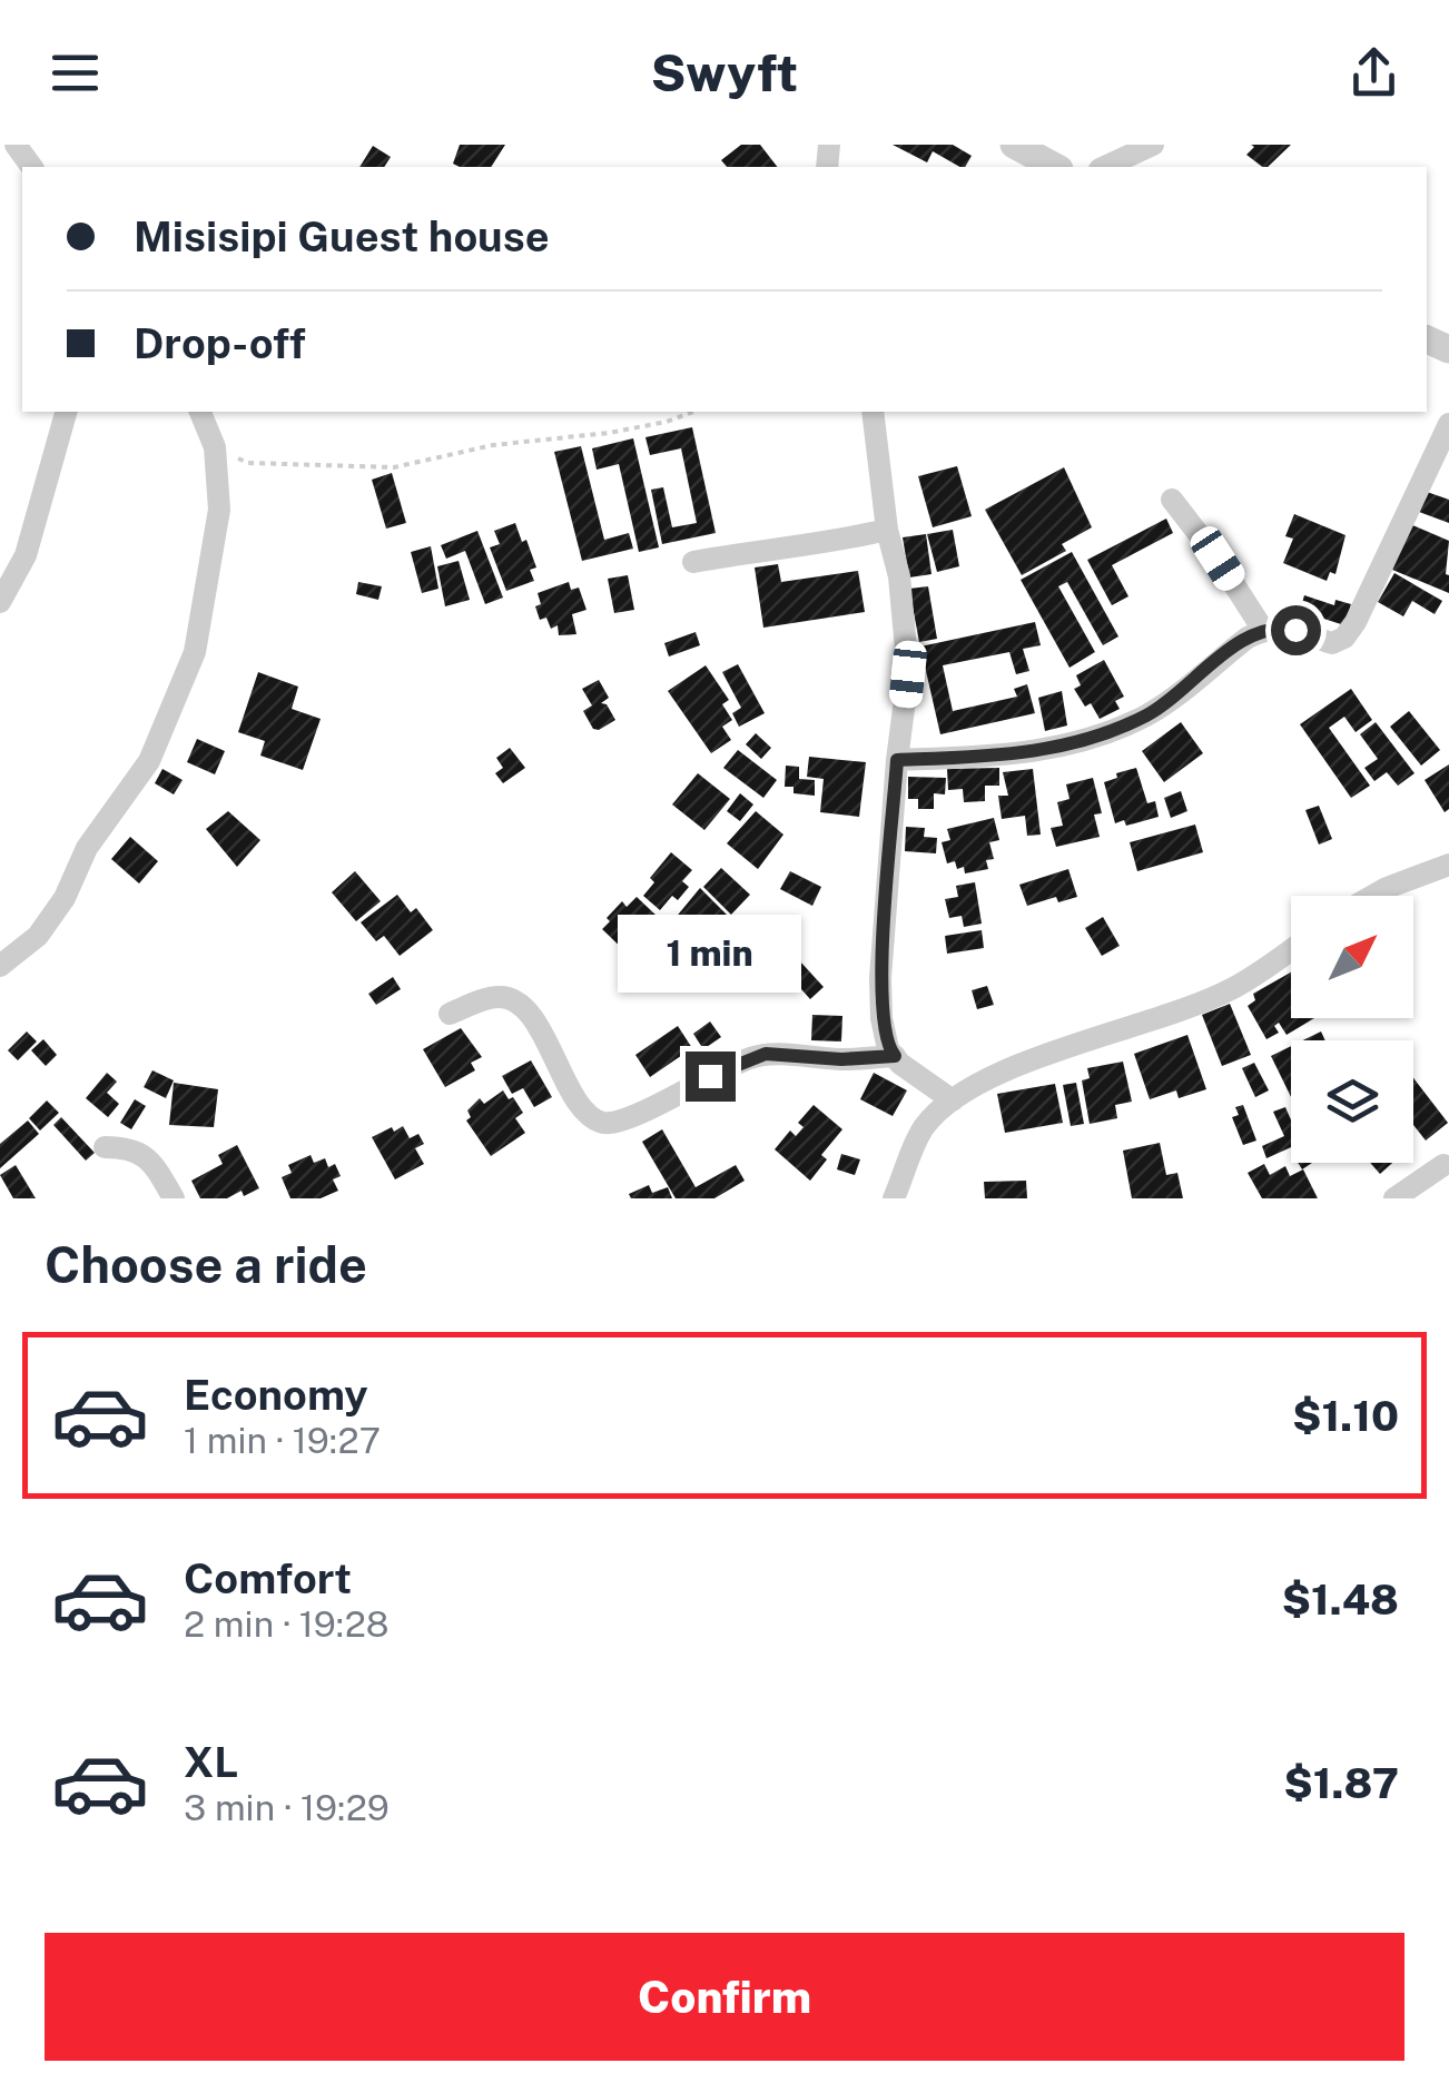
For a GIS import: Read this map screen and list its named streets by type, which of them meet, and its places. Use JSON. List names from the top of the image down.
{
  "north": "top right",
  "page": {
    "header": "Swyft",
    "banner": ["Misisipi Guest house", "Drop-off"],
    "bubble": "1 min",
    "heading": "Choose a ride",
    "list": [
      {
        "name": "Economy",
        "note": "1 min · 19:27",
        "value": "$1.10"
      },
      {
        "name": "Comfort",
        "note": "2 min · 19:28",
        "value": "$1.48"
      },
      {
        "name": "XL",
        "note": "3 min · 19:29",
        "value": "$1.87"
      }
    ],
    "buttons": "Confirm"
  }
}
